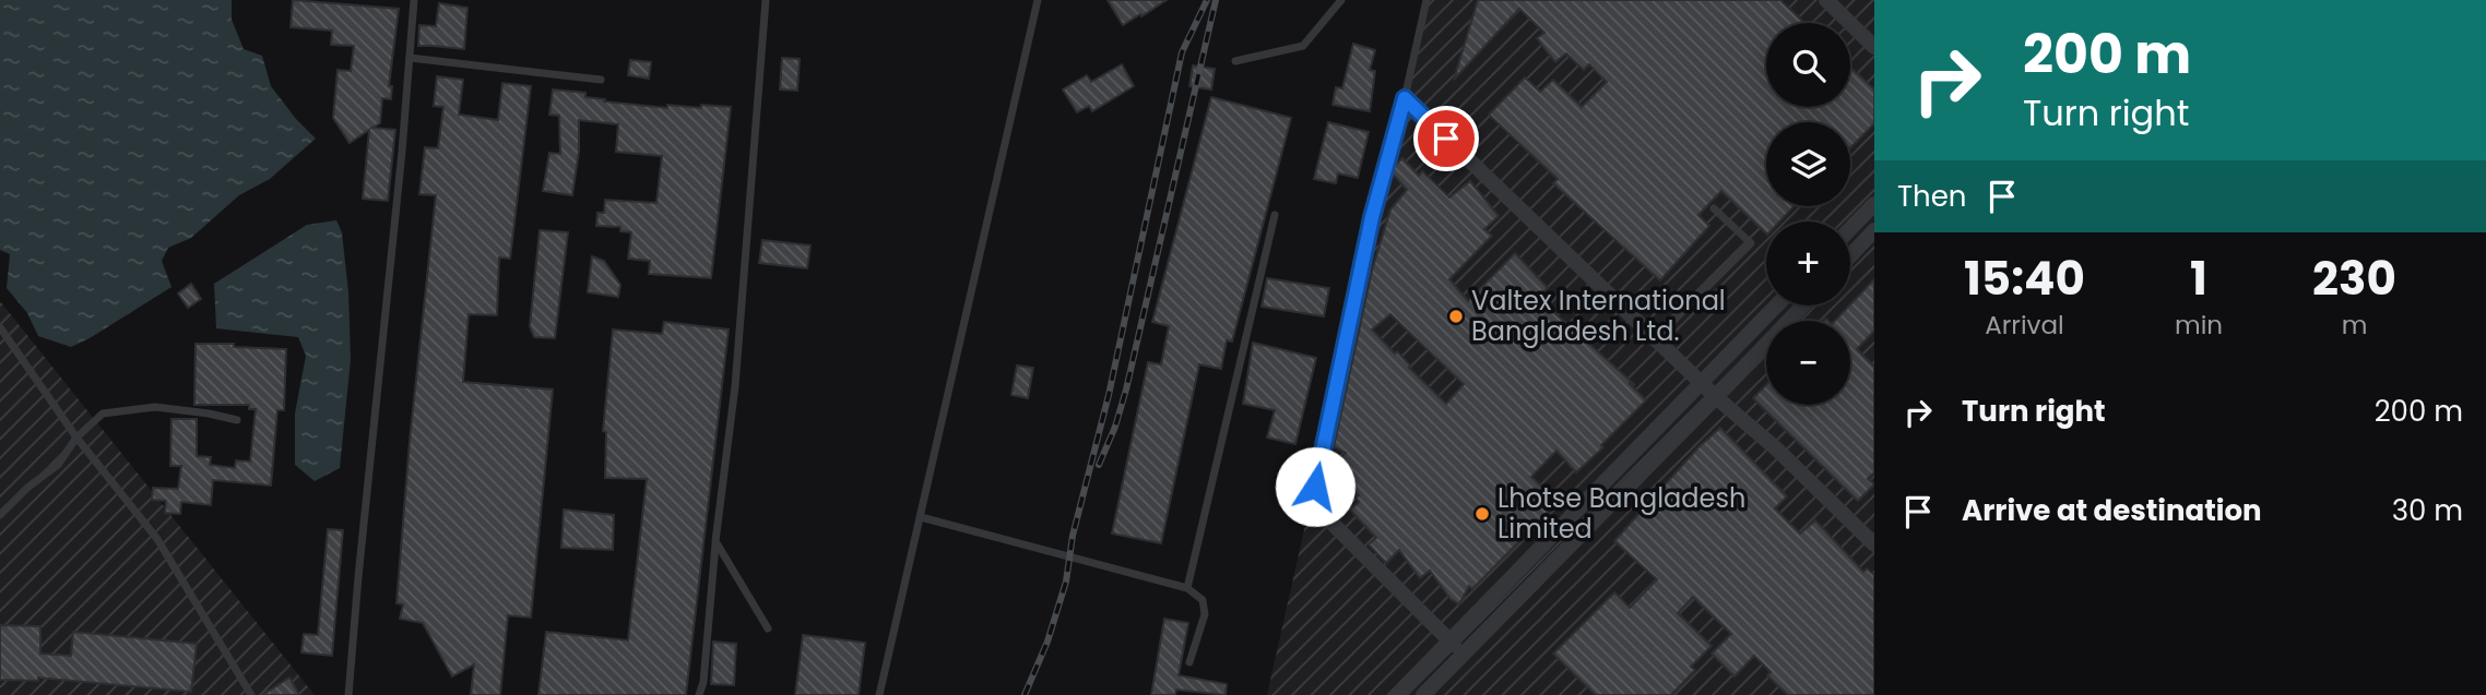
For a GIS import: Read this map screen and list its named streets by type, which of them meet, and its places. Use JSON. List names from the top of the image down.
{
  "places": ["Valtex International Bangladesh Ltd.", "Lhotse Bangladesh Limited"],
  "page": {
    "turn": ["200 m", "Turn right"],
    "map_buttons": ["+", "−"],
    "then": "Then",
    "eta": [
      "15:40",
      "Arrival",
      "1",
      "min",
      "230",
      "m"
    ],
    "list": [
      {
        "name": "Turn right",
        "value": "200 m"
      },
      {
        "name": "Arrive at destination",
        "value": "30 m"
      }
    ]
  }
}
